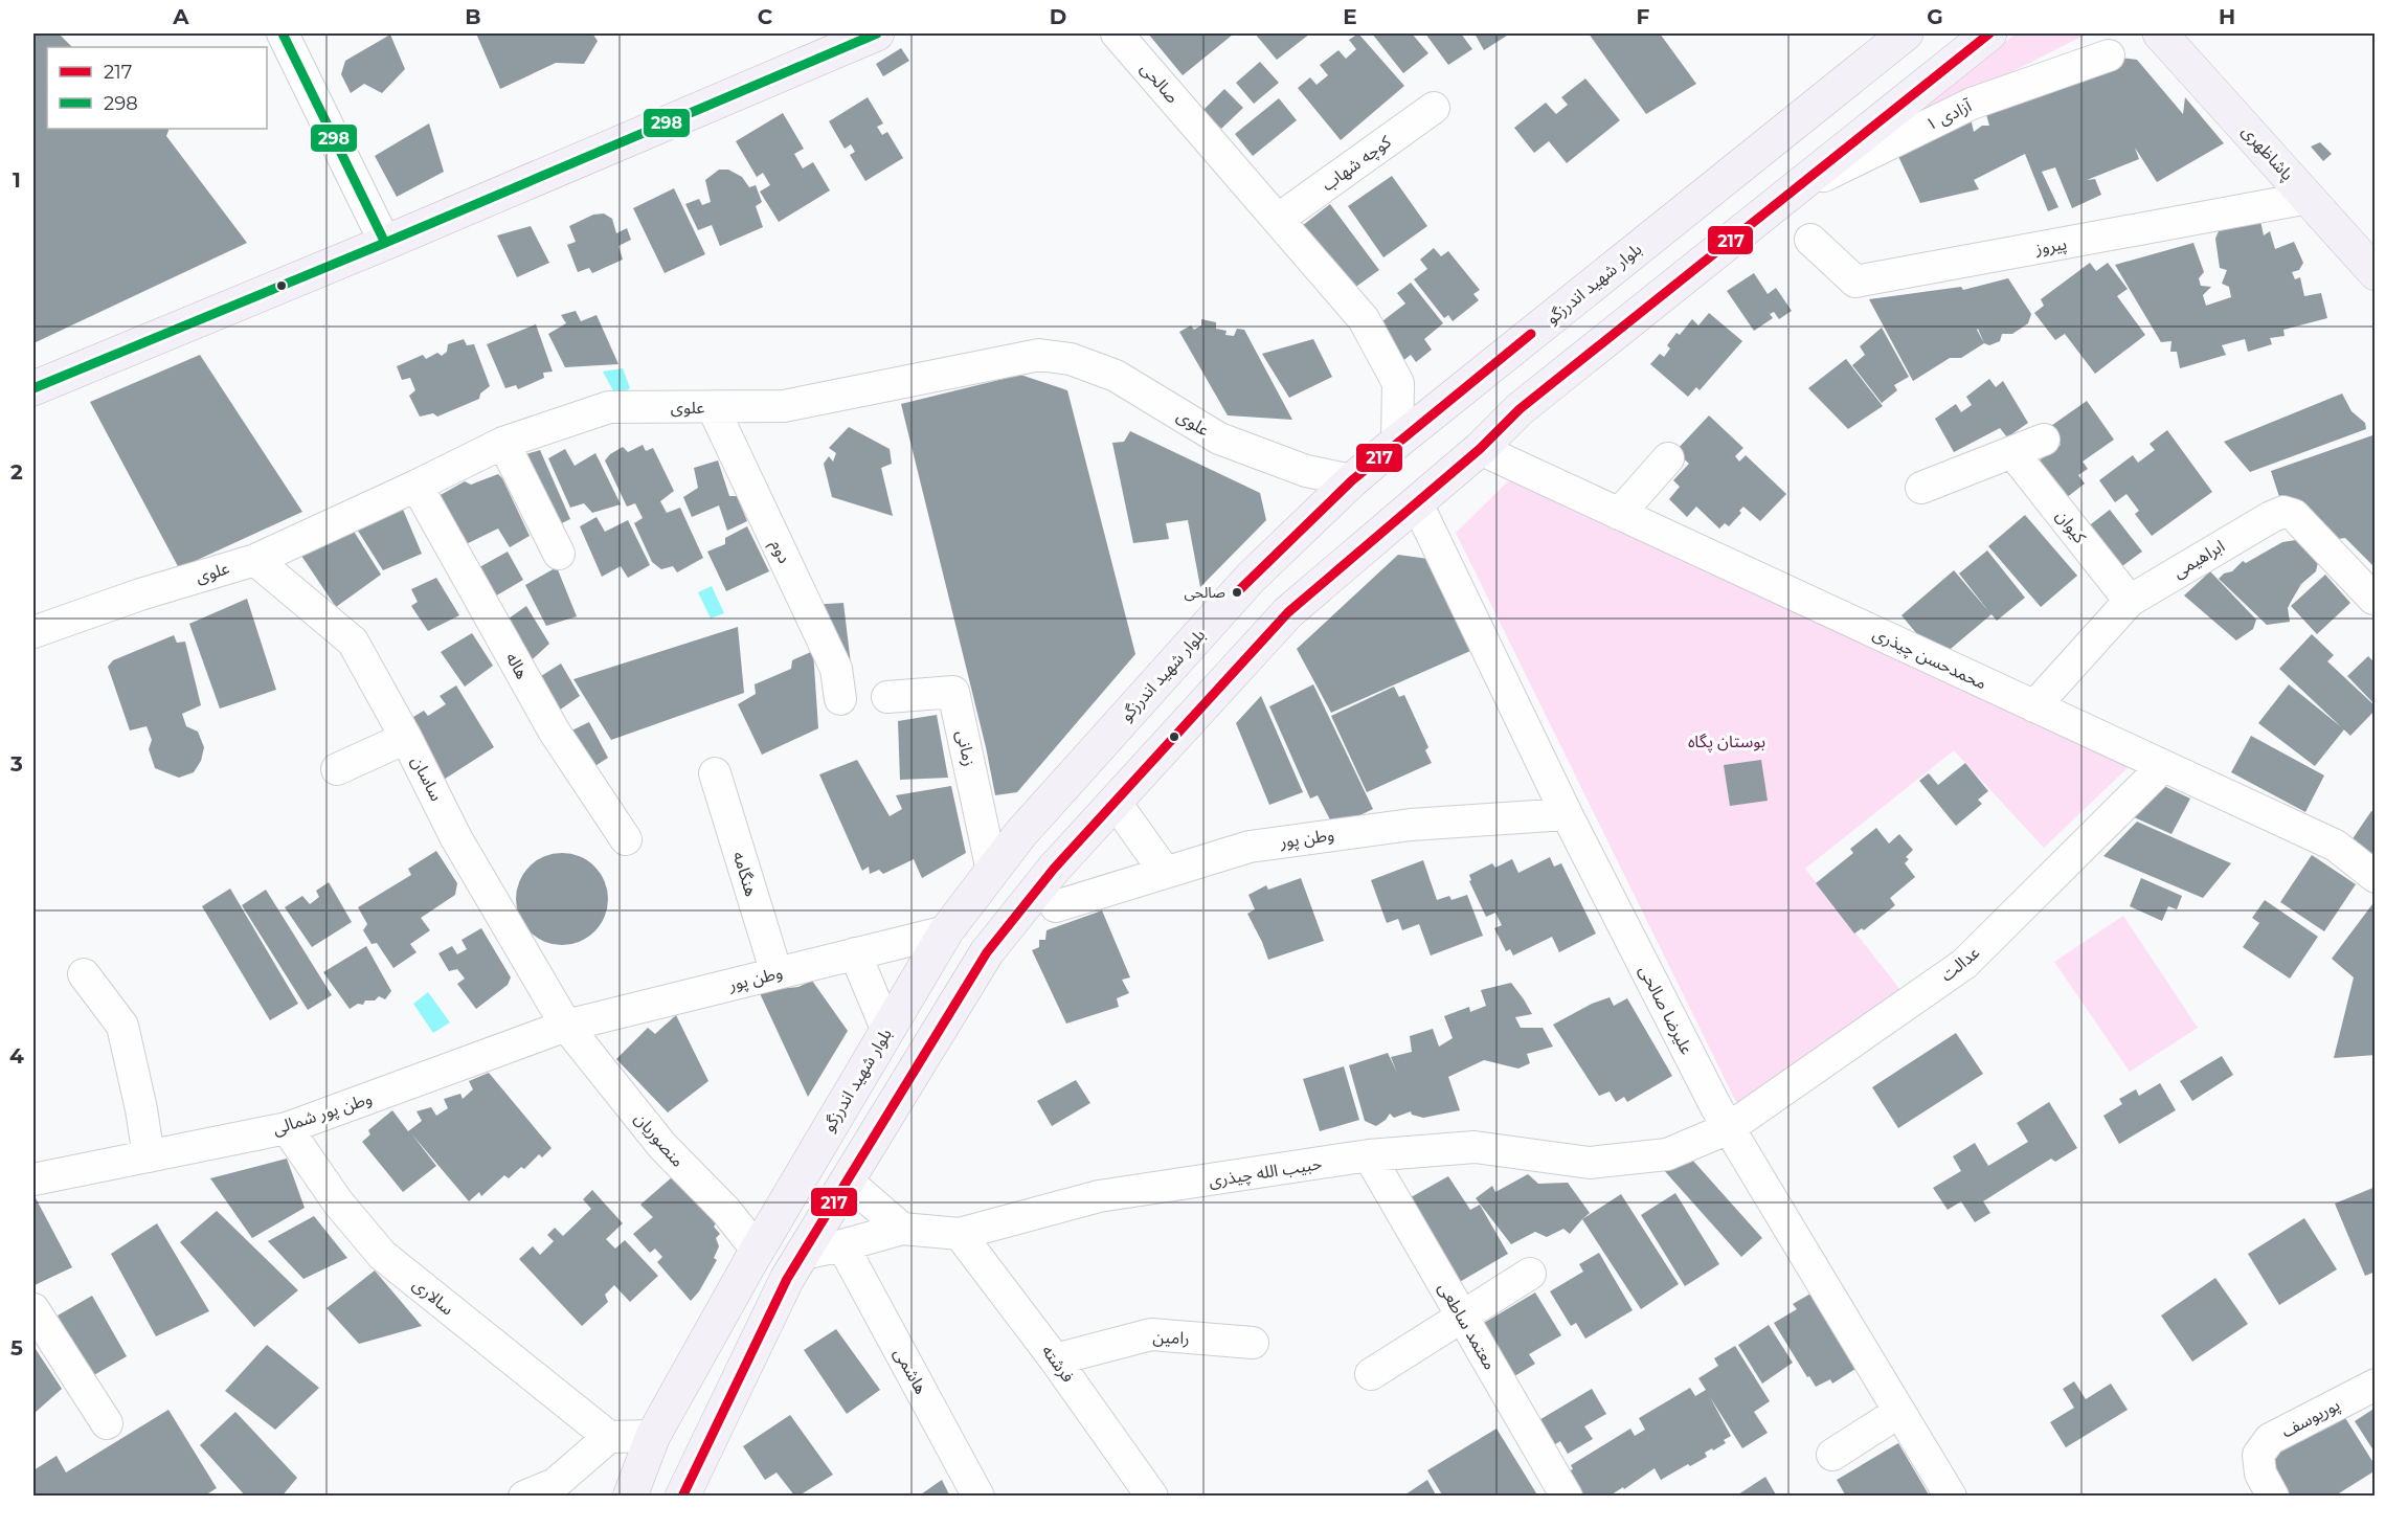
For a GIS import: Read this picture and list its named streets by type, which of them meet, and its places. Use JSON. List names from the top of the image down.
{
  "streets": {
    "main road": ["پاشاظهری", "بلوار شهید اندرزگو"],
    "street": [
      "صالحی",
      "آزادی ۱",
      "کوچه شهاب",
      "پیروز",
      "علوی",
      "کیوان",
      "دوم",
      "ابراهیمی",
      "محمدحسن چیذری",
      "هاله",
      "زمانی",
      "ساسان",
      "وطن پور",
      "هنگامه",
      "عدالت",
      "علیرضا صالحی",
      "وطن پور شمالی",
      "منصوریان",
      "حبیب الله چیذری",
      "سالاری",
      "معتمد ساطعی",
      "رامین",
      "فرشته",
      "هاشمی",
      "پوریوسف"
    ]
  },
  "crossings": [
    ["صالحی", "کوچه شهاب"],
    ["صالحی", "بلوار شهید اندرزگو"],
    ["پاشاظهری", "پیروز"],
    ["بلوار شهید اندرزگو", "علوی"],
    ["بلوار شهید اندرزگو", "زمانی"],
    ["بلوار شهید اندرزگو", "وطن پور"],
    ["بلوار شهید اندرزگو", "منصوریان"],
    ["علوی", "دوم"],
    ["علوی", "هاله"],
    ["علوی", "ساسان"],
    ["کیوان", "ابراهیمی"],
    ["ابراهیمی", "محمدحسن چیذری"],
    ["محمدحسن چیذری", "عدالت"],
    ["ساسان", "وطن پور"],
    ["ساسان", "وطن پور شمالی"],
    ["ساسان", "منصوریان"],
    ["وطن پور", "هنگامه"],
    ["وطن پور", "علیرضا صالحی"],
    ["وطن پور", "وطن پور شمالی"],
    ["وطن پور", "منصوریان"],
    ["عدالت", "علیرضا صالحی"],
    ["عدالت", "حبیب الله چیذری"],
    ["علیرضا صالحی", "حبیب الله چیذری"],
    ["وطن پور شمالی", "منصوریان"],
    ["وطن پور شمالی", "سالاری"],
    ["حبیب الله چیذری", "معتمد ساطعی"],
    ["حبیب الله چیذری", "فرشته"],
    ["حبیب الله چیذری", "هاشمی"],
    ["رامین", "فرشته"]
  ],
  "parks": ["بوستان پگاه"],
  "places": ["صالحی"],
  "lines": ["transit line 217", "transit line 298"],
  "legend": ["217", "298"],
  "grid": {
    "columns": [
      "A",
      "B",
      "C",
      "D",
      "E",
      "F",
      "G",
      "H"
    ],
    "rows": [
      "1",
      "2",
      "3",
      "4",
      "5"
    ]
  }
}
